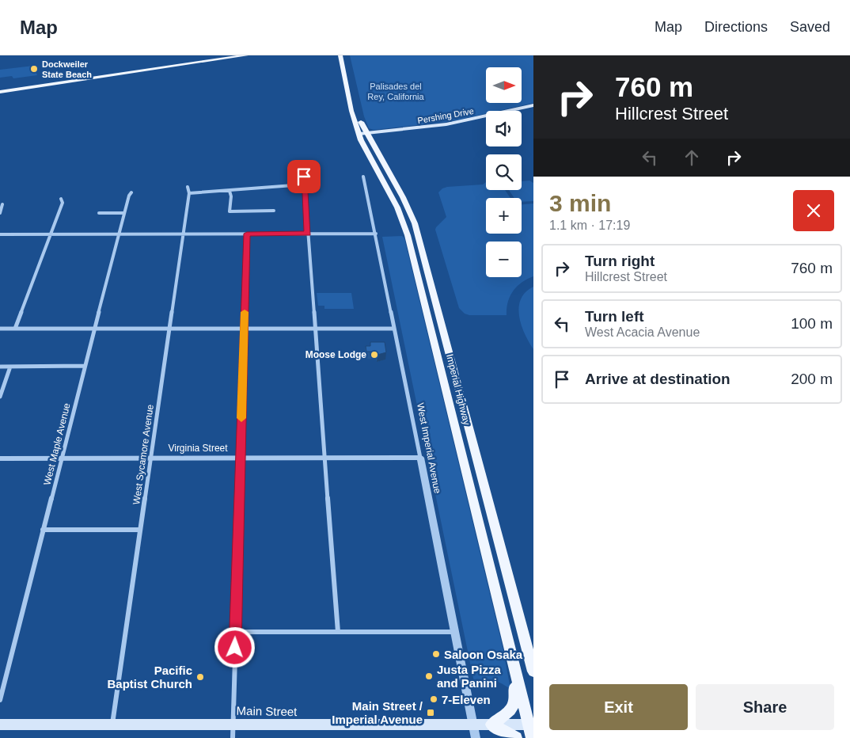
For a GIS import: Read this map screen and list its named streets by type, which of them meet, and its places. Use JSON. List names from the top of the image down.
{
  "streets": {
    "main road": ["Pershing Drive", "Imperial Highway", "Main Street"],
    "street": [
      "West Maple Avenue",
      "Virginia Street",
      "West Imperial Avenue",
      "West Sycamore Avenue"
    ]
  },
  "crossings": [
    ["Pershing Drive", "Imperial Highway"],
    ["Imperial Highway", "Main Street"],
    ["West Maple Avenue", "Virginia Street"],
    ["Virginia Street", "West Imperial Avenue"],
    ["Virginia Street", "West Sycamore Avenue"],
    ["West Imperial Avenue", "Main Street"],
    ["West Sycamore Avenue", "Main Street"]
  ],
  "parks": ["Palisades del Rey, California"],
  "places": {
    "other": [
      "Dockweiler State Beach",
      "Moose Lodge",
      "Saloon Osaka",
      "Justa Pizza and Panini",
      "Pacific Baptist Church",
      "7-Eleven"
    ],
    "transit": ["Main Street / Imperial Avenue"]
  },
  "north": "right",
  "page": {
    "header": "Map",
    "nav": ["Map", "Directions", "Saved"],
    "turn": ["760 m", "Hillcrest Street"],
    "map_buttons": ["+", "−"],
    "heading": ["3 min", "1.1 km · 17:19"],
    "list": [
      {
        "name": "Turn right",
        "note": "Hillcrest Street",
        "value": "760 m"
      },
      {
        "name": "Turn left",
        "note": "West Acacia Avenue",
        "value": "100 m"
      },
      {
        "name": "Arrive at destination",
        "value": "200 m"
      }
    ],
    "buttons": ["Exit", "Share"]
  }
}
